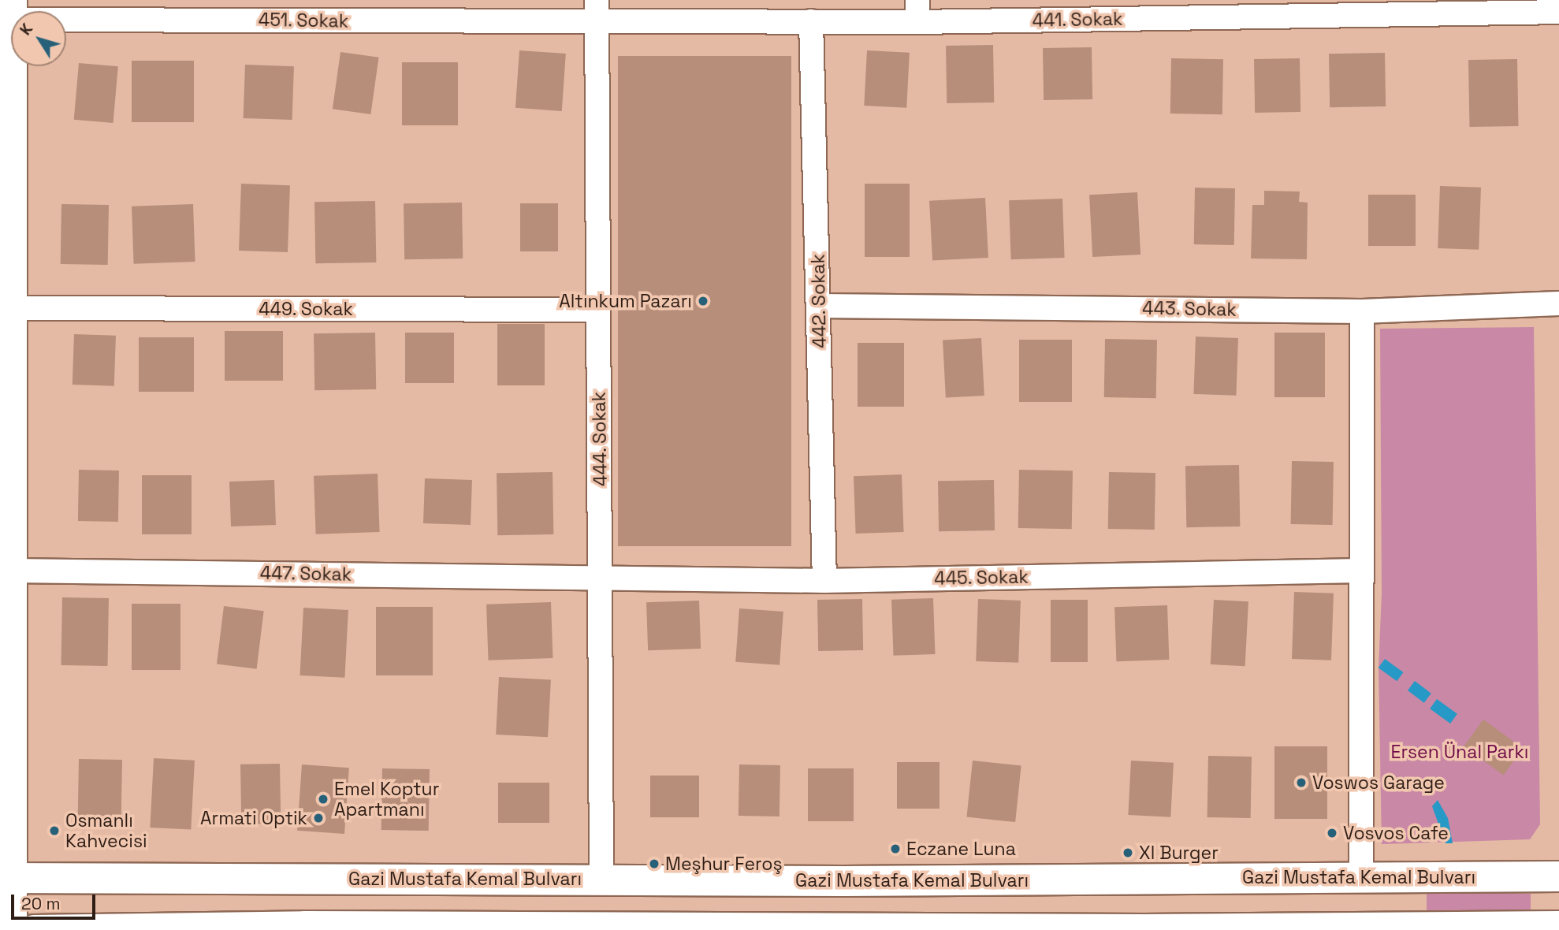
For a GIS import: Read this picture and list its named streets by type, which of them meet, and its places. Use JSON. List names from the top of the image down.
{
  "streets": {
    "main road": ["Gazi Mustafa Kemal Bulvarı"],
    "street": [
      "441. Sokak",
      "451. Sokak",
      "442. Sokak",
      "449. Sokak",
      "443. Sokak",
      "444. Sokak",
      "447. Sokak",
      "445. Sokak"
    ]
  },
  "crossings": [
    ["441. Sokak", "451. Sokak"],
    ["441. Sokak", "442. Sokak"],
    ["441. Sokak", "444. Sokak"],
    ["451. Sokak", "444. Sokak"],
    ["442. Sokak", "443. Sokak"],
    ["442. Sokak", "445. Sokak"],
    ["449. Sokak", "444. Sokak"],
    ["444. Sokak", "447. Sokak"],
    ["444. Sokak", "445. Sokak"],
    ["444. Sokak", "Gazi Mustafa Kemal Bulvarı"],
    ["447. Sokak", "445. Sokak"]
  ],
  "parks": ["Ersen Ünal Parkı"],
  "places": [
    "Altınkum Pazarı",
    "Voswos Garage",
    "Emel Koptur Apartmanı",
    "Armati Optik",
    "Osmanlı Kahvecisi",
    "Vosvos Cafe",
    "Eczane Luna",
    "Xl Burger",
    "Meşhur Feroş"
  ],
  "scale_bar": "20 m",
  "north": "top left"
}
